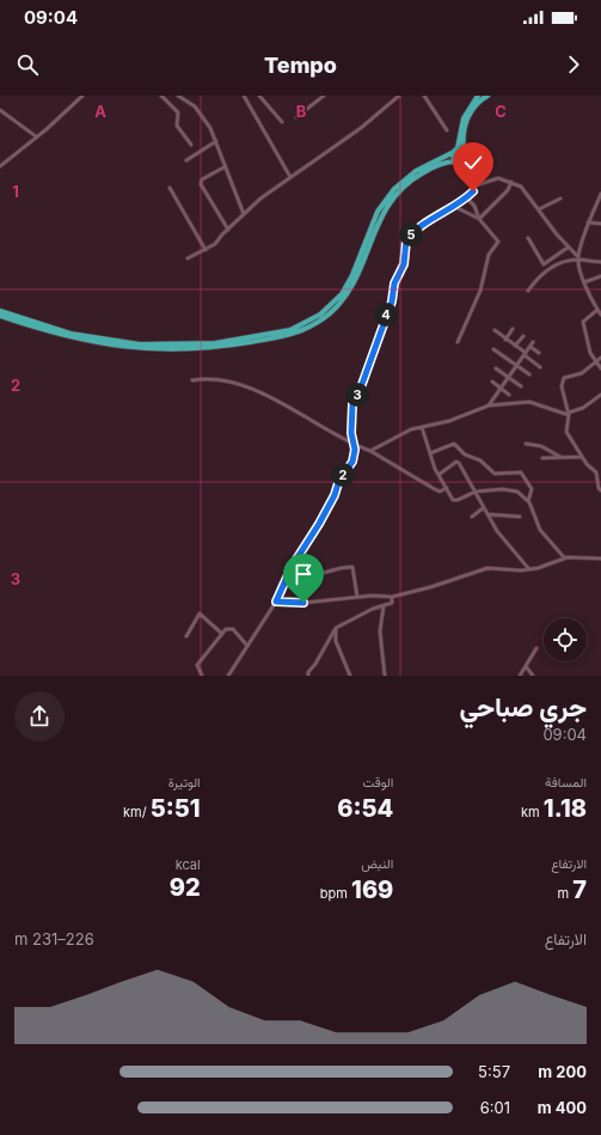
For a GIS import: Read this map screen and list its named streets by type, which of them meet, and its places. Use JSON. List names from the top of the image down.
{
  "page": {
    "status": "09:04",
    "header": "Tempo",
    "pins": [
      "5",
      "4",
      "3",
      "2"
    ],
    "heading": ["جري صباحي", "09:04"],
    "stats": [
      ["المسافة", "1.18 km"],
      ["الوقت", "6:54"],
      ["الوتيرة", "5:51 /km"],
      ["الارتفاع", "7 m"],
      ["النبض", "169 bpm"],
      ["kcal", "92"]
    ],
    "chart": ["الارتفاع", "226–231 m"],
    "list": [
      {
        "name": "200 m",
        "note": "5:57"
      },
      {
        "name": "400 m",
        "note": "6:01"
      }
    ]
  },
  "grid": {
    "columns": ["A", "B", "C"],
    "rows": ["1", "2", "3"]
  }
}
